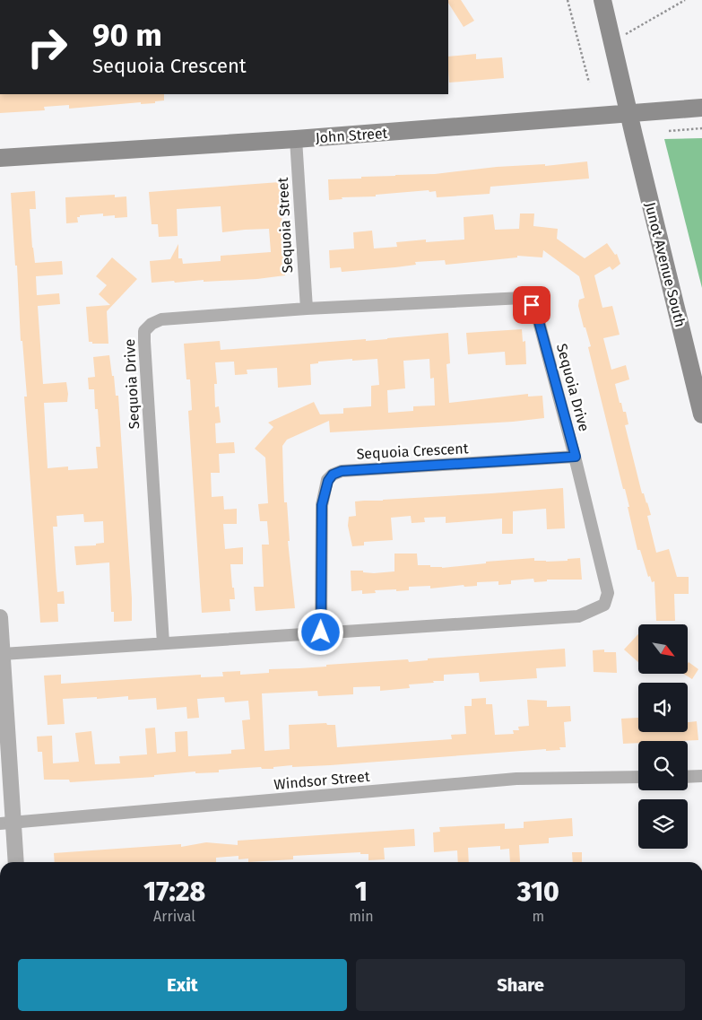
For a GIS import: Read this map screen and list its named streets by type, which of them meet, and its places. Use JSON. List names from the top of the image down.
{
  "streets": {
    "main road": ["John Street", "Junot Avenue South"],
    "street": [
      "Sequoia Street",
      "Sequoia Drive",
      "Sequoia Crescent",
      "Windsor Street"
    ]
  },
  "crossings": [
    ["John Street", "Sequoia Street"],
    ["John Street", "Junot Avenue South"],
    ["Sequoia Street", "Sequoia Drive"],
    ["Sequoia Drive", "Sequoia Crescent"]
  ],
  "north": "bottom right",
  "page": {
    "turn": ["90 m", "Sequoia Crescent"],
    "eta": [
      "17:28",
      "Arrival",
      "1",
      "min",
      "310",
      "m"
    ],
    "buttons": ["Exit", "Share"]
  }
}
